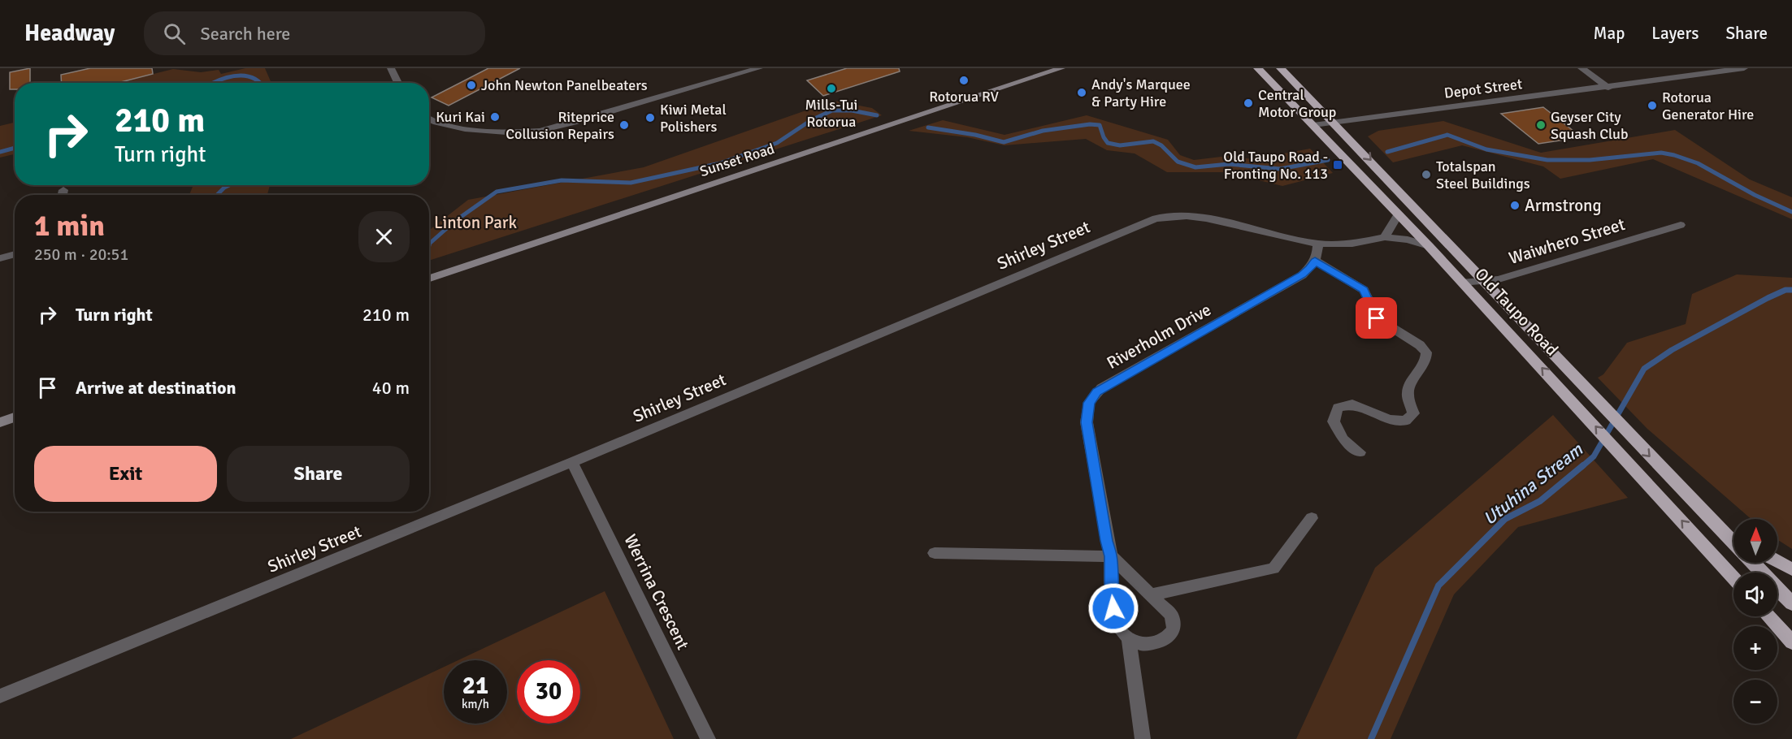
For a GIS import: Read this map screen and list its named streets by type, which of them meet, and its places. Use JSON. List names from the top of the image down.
{
  "streets": {
    "highway": ["Old Taupo Road"],
    "main road": ["Sunset Road"],
    "street": [
      "Depot Street",
      "Waiwhero Street",
      "Shirley Street",
      "Riverholm Drive",
      "Werrina Crescent"
    ]
  },
  "crossings": [
    ["Depot Street", "Old Taupo Road"],
    ["Waiwhero Street", "Old Taupo Road"],
    ["Shirley Street", "Old Taupo Road"],
    ["Shirley Street", "Werrina Crescent"]
  ],
  "water": ["Utuhina Stream"],
  "parks": ["Linton Park"],
  "places": {
    "other": [
      "Rotorua RV",
      "John Newton Panelbeaters",
      "Mills-Tui Rotorua",
      "Andy's Marquee & Party Hire",
      "Central Motor Group",
      "Rotorua Generator Hire",
      "Kuri Kai",
      "Kiwi Metal Polishers",
      "Riteprice Collusion Repairs",
      "Geyser City Squash Club",
      "Totalspan Steel Buildings",
      "Armstrong"
    ],
    "transit": ["Old Taupo Road - Fronting No. 113"]
  },
  "north": "top",
  "page": {
    "header": "Headway",
    "search": "Search here",
    "nav": ["Map", "Layers", "Share"],
    "turn": ["210 m", "Turn right"],
    "heading": ["1 min", "250 m · 20:51"],
    "list": [
      {
        "name": "Turn right",
        "value": "210 m"
      },
      {
        "name": "Arrive at destination",
        "value": "40 m"
      }
    ],
    "buttons": ["Exit", "Share"],
    "map_buttons": ["+", "−"],
    "speed": "21 km/h",
    "limit": "30"
  }
}
